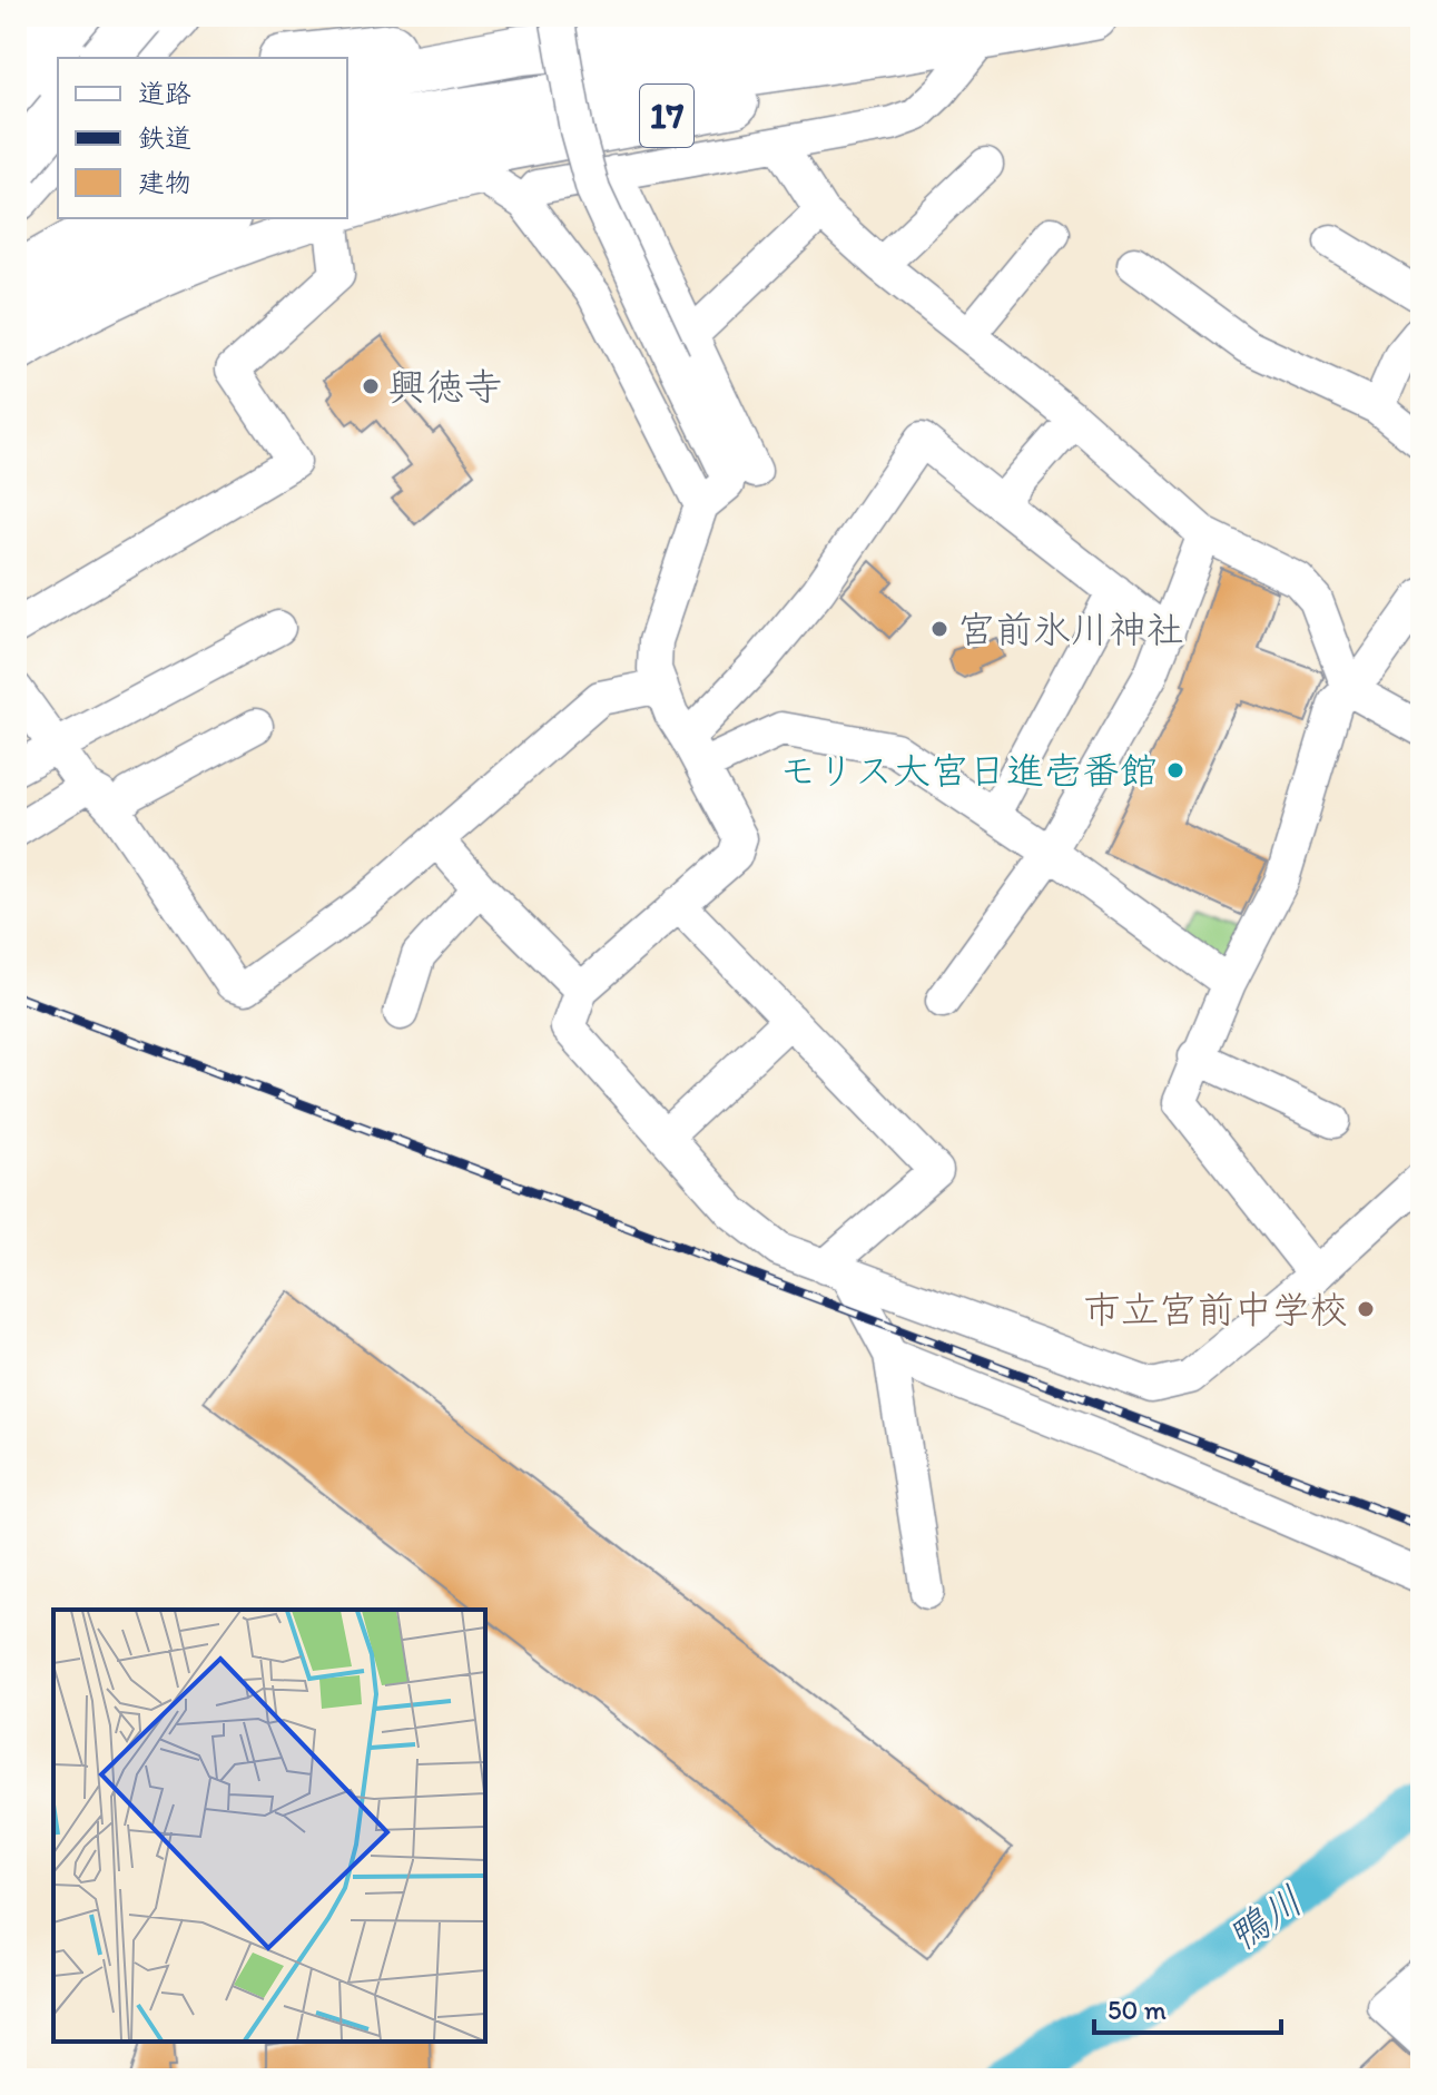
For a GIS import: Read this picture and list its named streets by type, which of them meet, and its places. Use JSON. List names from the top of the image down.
{
  "streets": {
    "highway": ["17"]
  },
  "water": ["鴨川"],
  "places": [
    "興徳寺",
    "宮前氷川神社",
    "モリス大宮日進壱番館",
    "市立宮前中学校"
  ],
  "legend": ["道路", "鉄道", "建物"],
  "scale_bar": "50 m"
}
